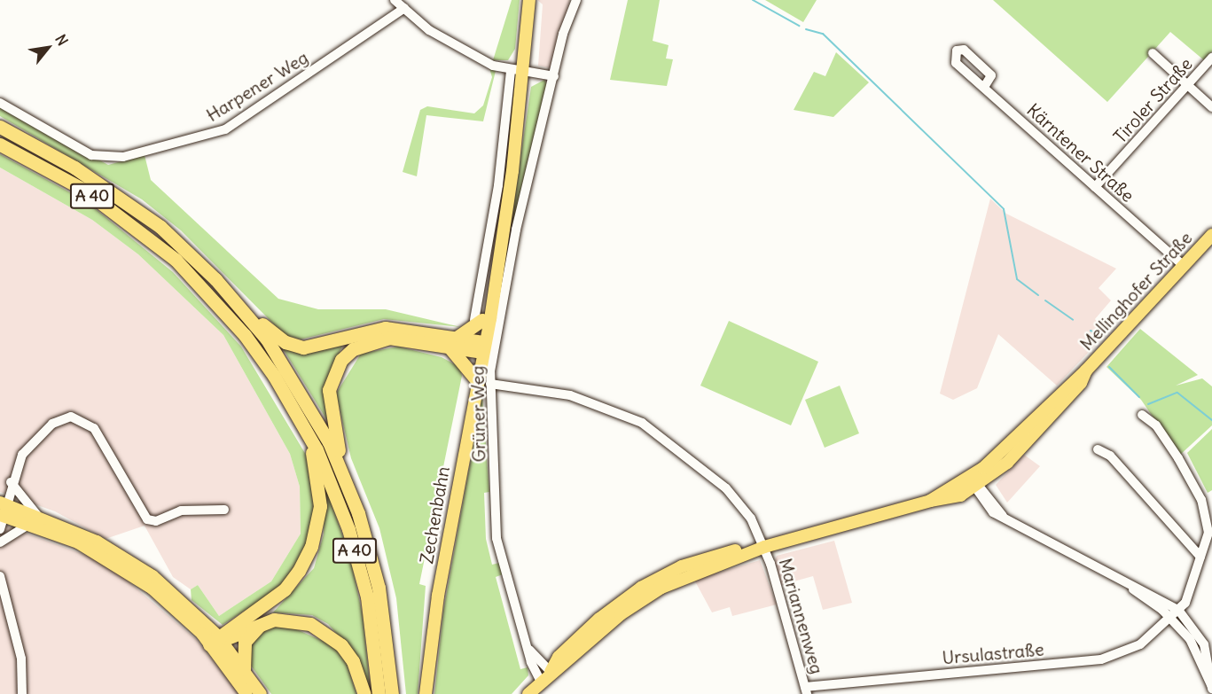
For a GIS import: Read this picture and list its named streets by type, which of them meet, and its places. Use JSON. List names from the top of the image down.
{
  "streets": {
    "highway": ["A 40"],
    "main road": ["Mellinghofer Straße", "Zechenbahn"],
    "street": [
      "Harpener Weg",
      "Tiroler Straße",
      "Kärntener Straße",
      "Grüner Weg",
      "Mariannenweg",
      "Ursulastraße"
    ]
  },
  "crossings": [
    ["Tiroler Straße", "Kärntener Straße"],
    ["Kärntener Straße", "Mellinghofer Straße"],
    ["Mellinghofer Straße", "Grüner Weg"],
    ["Mellinghofer Straße", "Mariannenweg"],
    ["Grüner Weg", "Mariannenweg"],
    ["Mariannenweg", "Ursulastraße"]
  ],
  "north": "top right"
}
